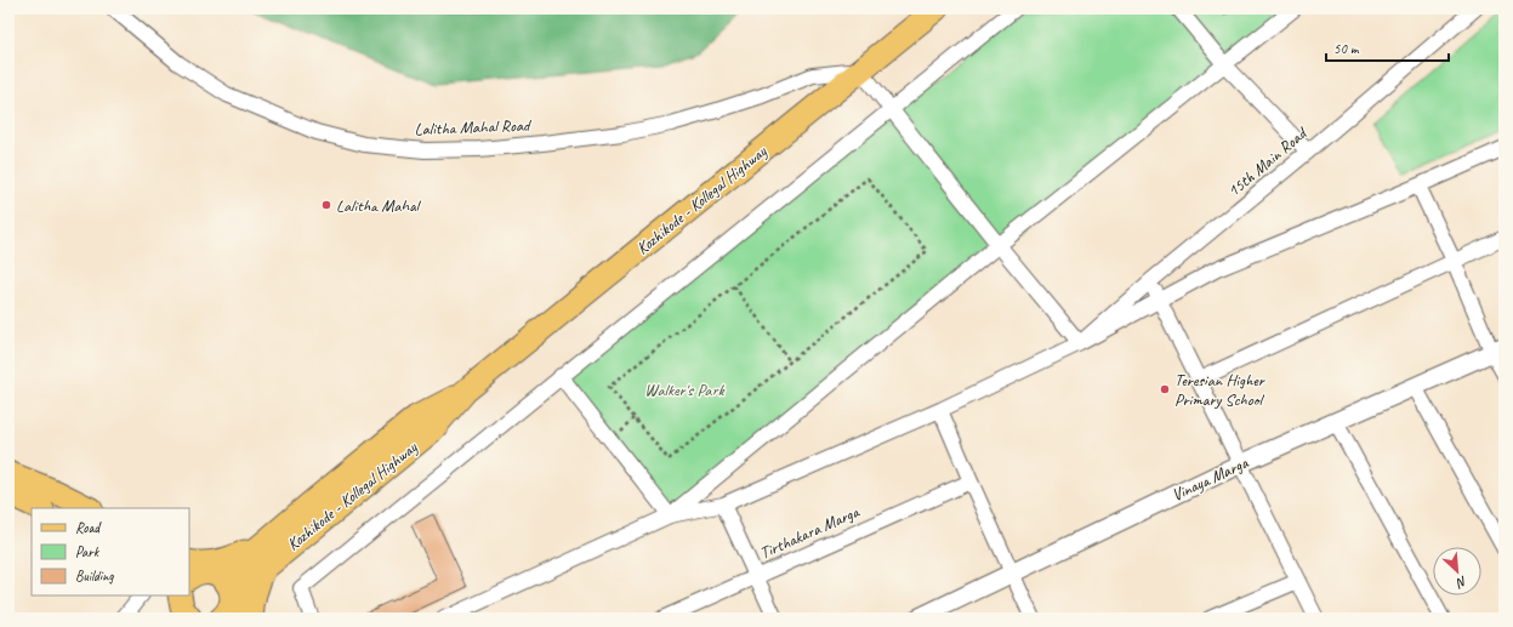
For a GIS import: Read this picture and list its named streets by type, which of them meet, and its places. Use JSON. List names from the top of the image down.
{
  "streets": {
    "main road": ["Kozhikode - Kollegal Highway"],
    "street": [
      "Lalitha Mahal Road",
      "15th Main Road",
      "Vinaya Marga",
      "Tirthakara Marga"
    ]
  },
  "crossings": [
    ["Lalitha Mahal Road", "Kozhikode - Kollegal Highway"]
  ],
  "parks": ["Walker's Park"],
  "places": ["Lalitha Mahal", "Teresian Higher Primary School"],
  "legend": ["Road", "Park", "Building"],
  "scale_bar": "50 m",
  "north": "bottom right"
}
